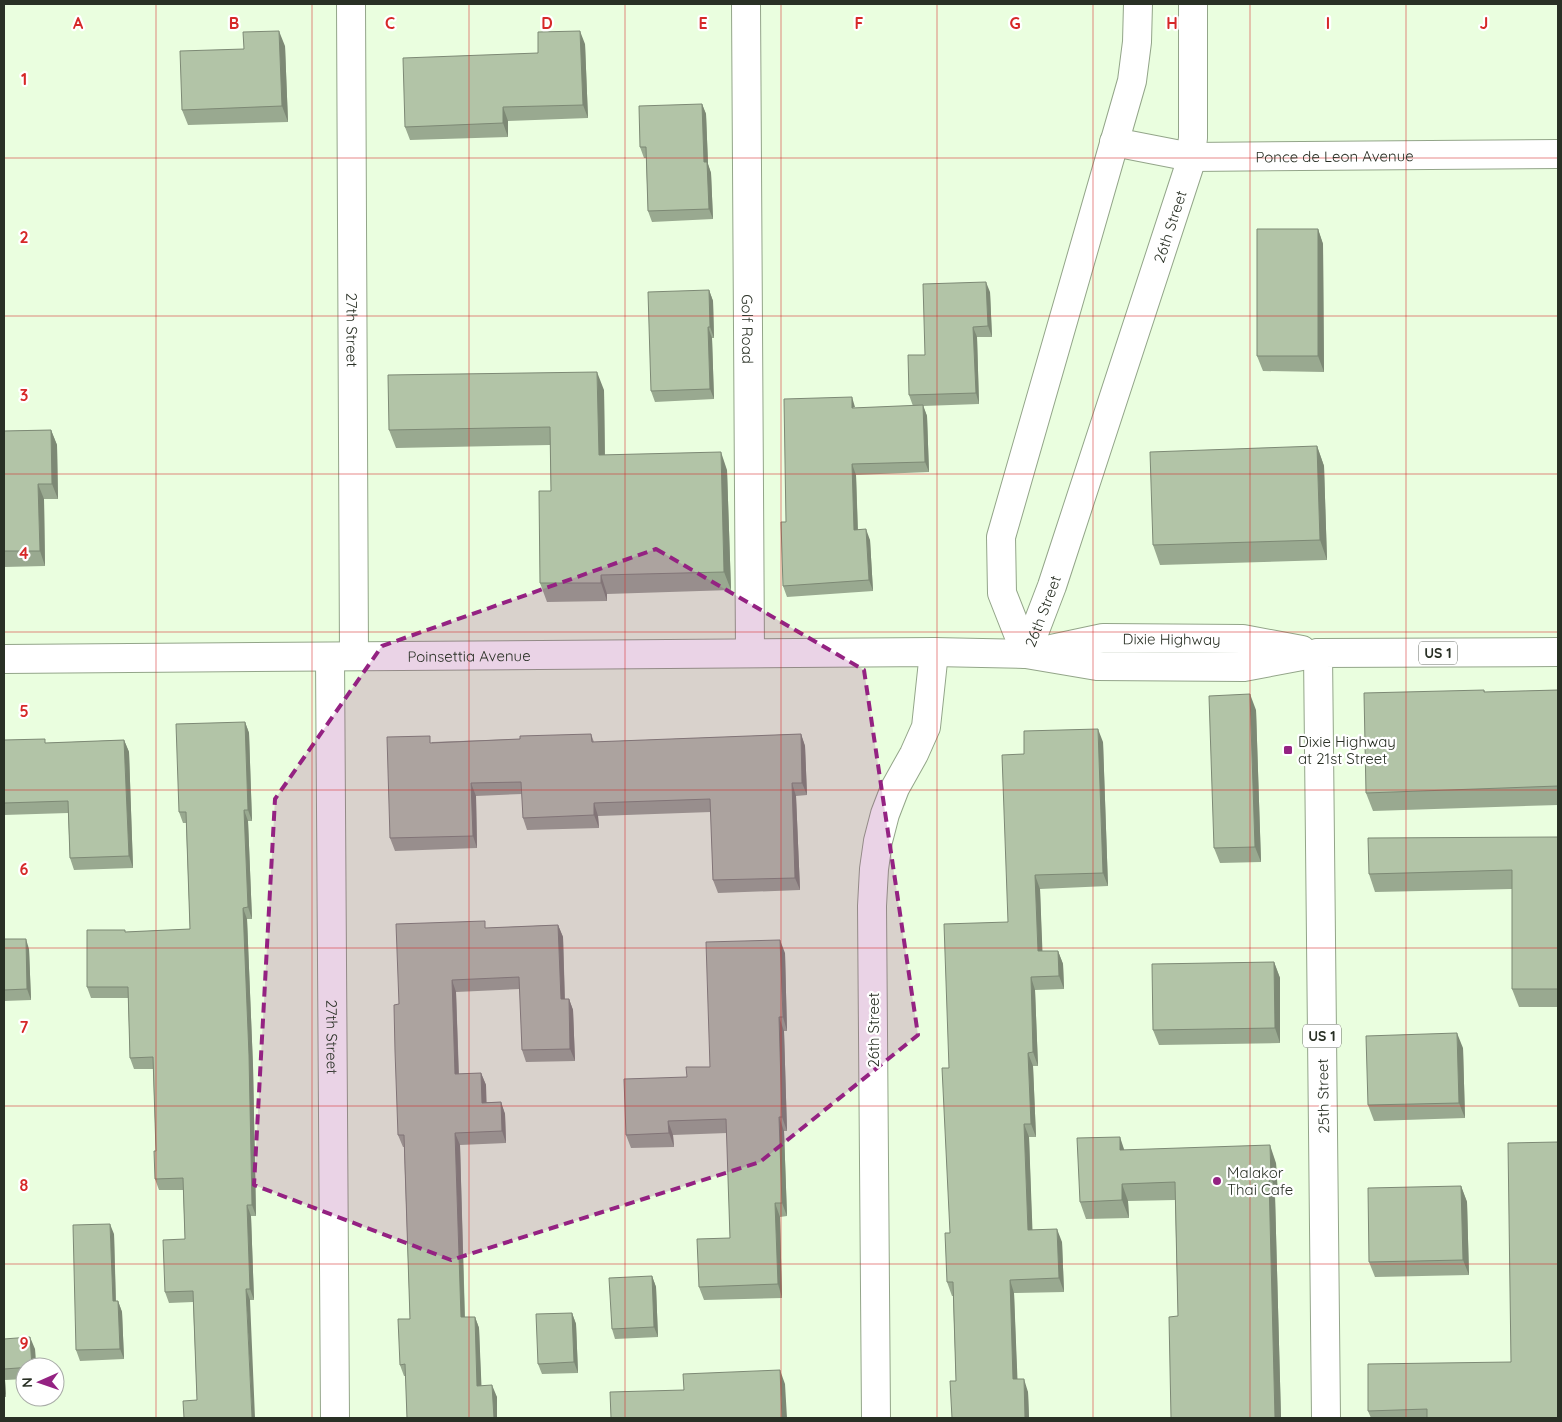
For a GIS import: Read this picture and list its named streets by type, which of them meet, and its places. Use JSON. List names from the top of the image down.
{
  "streets": {
    "street": [
      "Ponce de Leon Avenue",
      "26th Street",
      "Golf Road",
      "27th Street",
      "Dixie Highway",
      "US 1",
      "Poinsettia Avenue",
      "25th Street"
    ]
  },
  "crossings": [
    ["Ponce de Leon Avenue", "26th Street"],
    ["26th Street", "Dixie Highway"],
    ["26th Street", "Poinsettia Avenue"],
    ["Golf Road", "Poinsettia Avenue"],
    ["27th Street", "Poinsettia Avenue"],
    ["Dixie Highway", "Poinsettia Avenue"],
    ["Dixie Highway", "25th Street"]
  ],
  "places": {
    "transit": ["Dixie Highway at 21st Street"],
    "other": ["Malakor Thai Cafe"]
  },
  "north": "left",
  "grid": {
    "columns": [
      "A",
      "B",
      "C",
      "D",
      "E",
      "F",
      "G",
      "H",
      "I",
      "J"
    ],
    "rows": [
      "1",
      "2",
      "3",
      "4",
      "5",
      "6",
      "7",
      "8",
      "9"
    ]
  }
}
